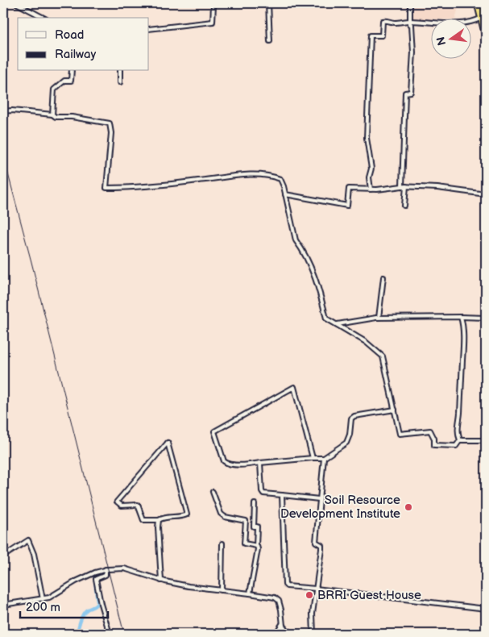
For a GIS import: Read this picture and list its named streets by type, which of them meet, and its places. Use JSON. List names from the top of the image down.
{
  "places": ["Soil Resource Development Institute", "BRRI Guest House"],
  "legend": ["Road", "Railway"],
  "scale_bar": "200 m",
  "north": "left"
}
